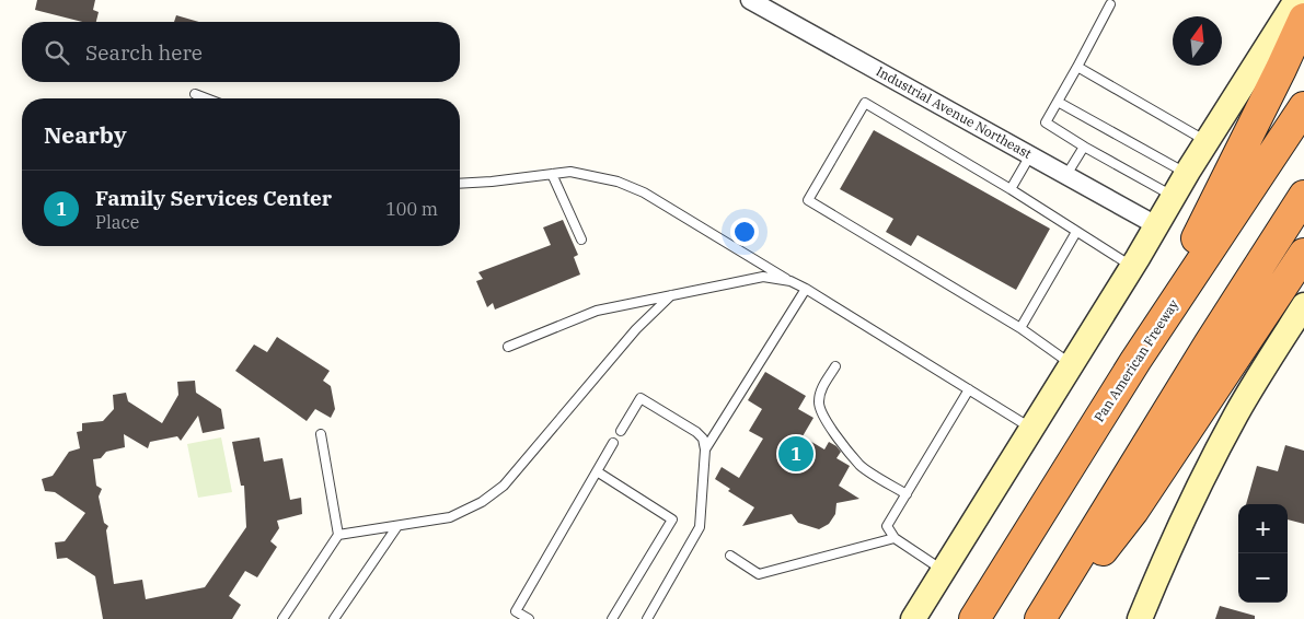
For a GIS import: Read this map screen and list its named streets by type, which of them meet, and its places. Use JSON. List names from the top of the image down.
{
  "streets": {
    "highway": ["Pan American Freeway"],
    "street": ["Industrial Avenue Northeast"]
  },
  "north": "top",
  "page": {
    "search": "Search here",
    "heading": "Nearby",
    "list": [
      {
        "mark": "1",
        "name": "Family Services Center",
        "note": "Place",
        "value": "100 m"
      }
    ],
    "pins": "1",
    "map_buttons": ["+", "−"]
  }
}
